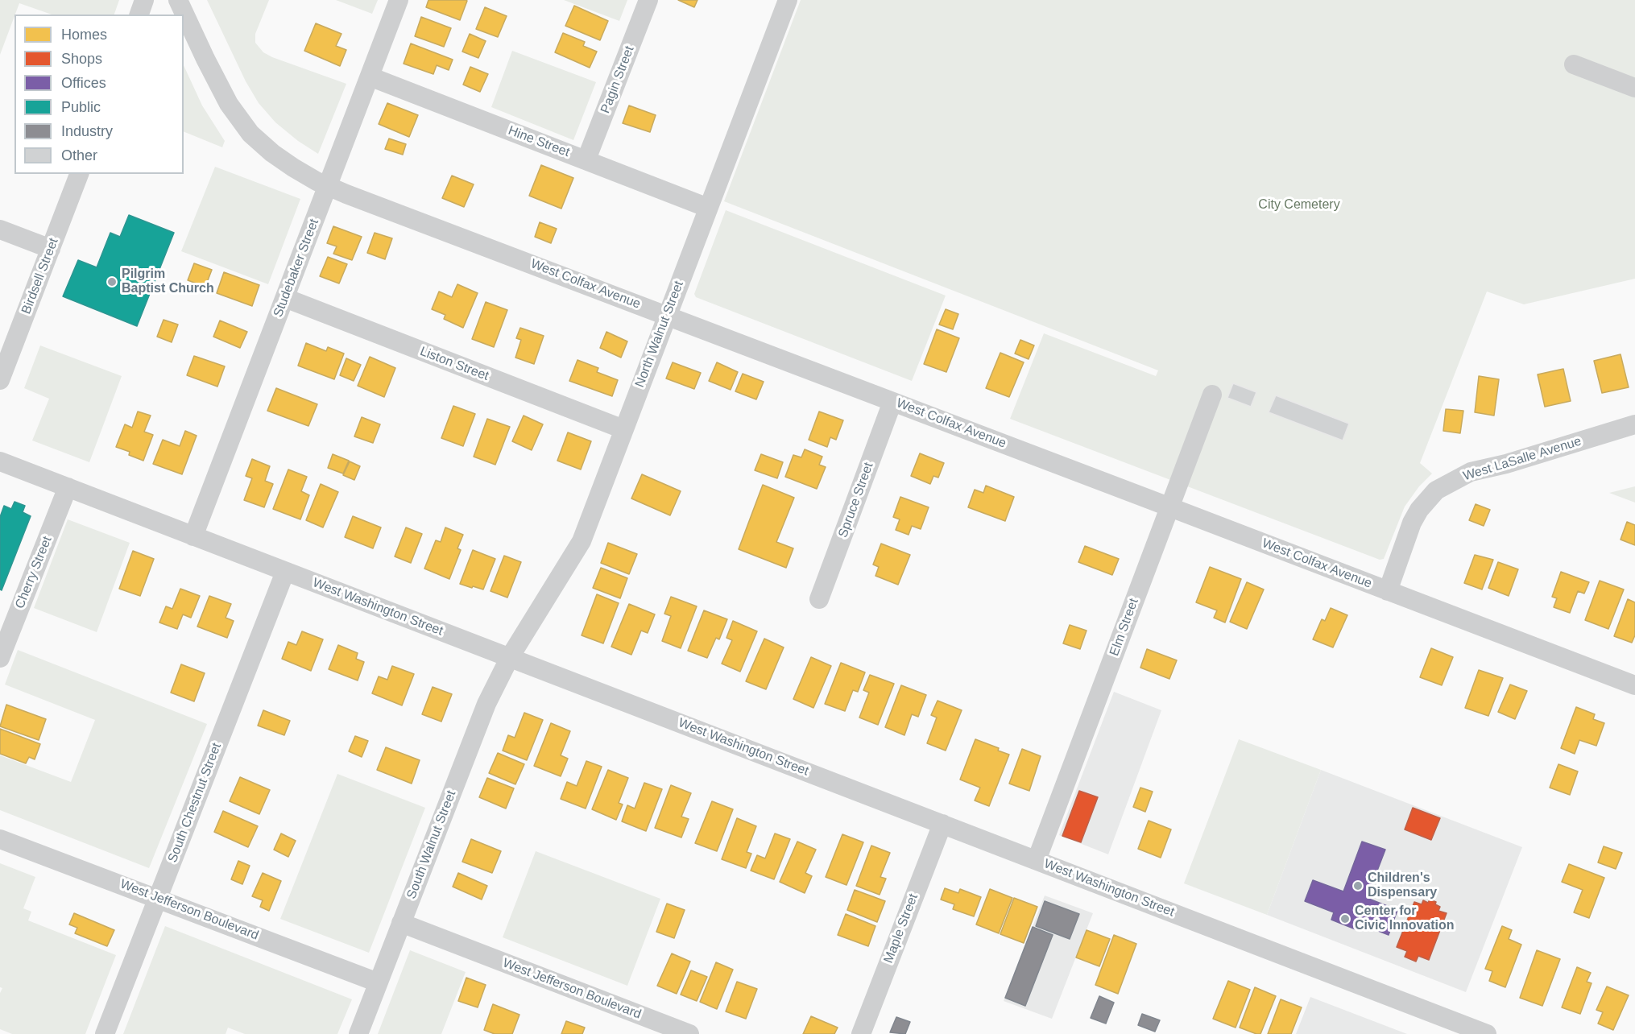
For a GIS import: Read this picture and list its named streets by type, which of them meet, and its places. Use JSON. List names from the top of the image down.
{
  "streets": {
    "street": [
      "Pagin Street",
      "Hine Street",
      "Studebaker Street",
      "Birdsell Street",
      "West Colfax Avenue",
      "North Walnut Street",
      "Liston Street",
      "West LaSalle Avenue",
      "Spruce Street",
      "Cherry Street",
      "West Washington Street",
      "Elm Street",
      "South Chestnut Street",
      "South Walnut Street",
      "West Jefferson Boulevard",
      "Maple Street"
    ]
  },
  "crossings": [
    ["Pagin Street", "Hine Street"],
    ["Hine Street", "Studebaker Street"],
    ["Hine Street", "North Walnut Street"],
    ["Studebaker Street", "West Colfax Avenue"],
    ["Studebaker Street", "Liston Street"],
    ["Studebaker Street", "West Washington Street"],
    ["West Colfax Avenue", "North Walnut Street"],
    ["West Colfax Avenue", "West LaSalle Avenue"],
    ["West Colfax Avenue", "Spruce Street"],
    ["West Colfax Avenue", "Elm Street"],
    ["North Walnut Street", "Liston Street"],
    ["North Walnut Street", "West Washington Street"],
    ["North Walnut Street", "South Walnut Street"],
    ["Cherry Street", "West Washington Street"],
    ["West Washington Street", "Elm Street"],
    ["West Washington Street", "South Chestnut Street"],
    ["West Washington Street", "South Walnut Street"],
    ["West Washington Street", "Maple Street"],
    ["South Chestnut Street", "West Jefferson Boulevard"],
    ["South Walnut Street", "West Jefferson Boulevard"]
  ],
  "parks": ["City Cemetery"],
  "places": ["Pilgrim Baptist Church", "Children's Dispensary", "Center for Civic Innovation"],
  "legend": [
    "Homes",
    "Shops",
    "Offices",
    "Public",
    "Industry",
    "Other"
  ]
}
